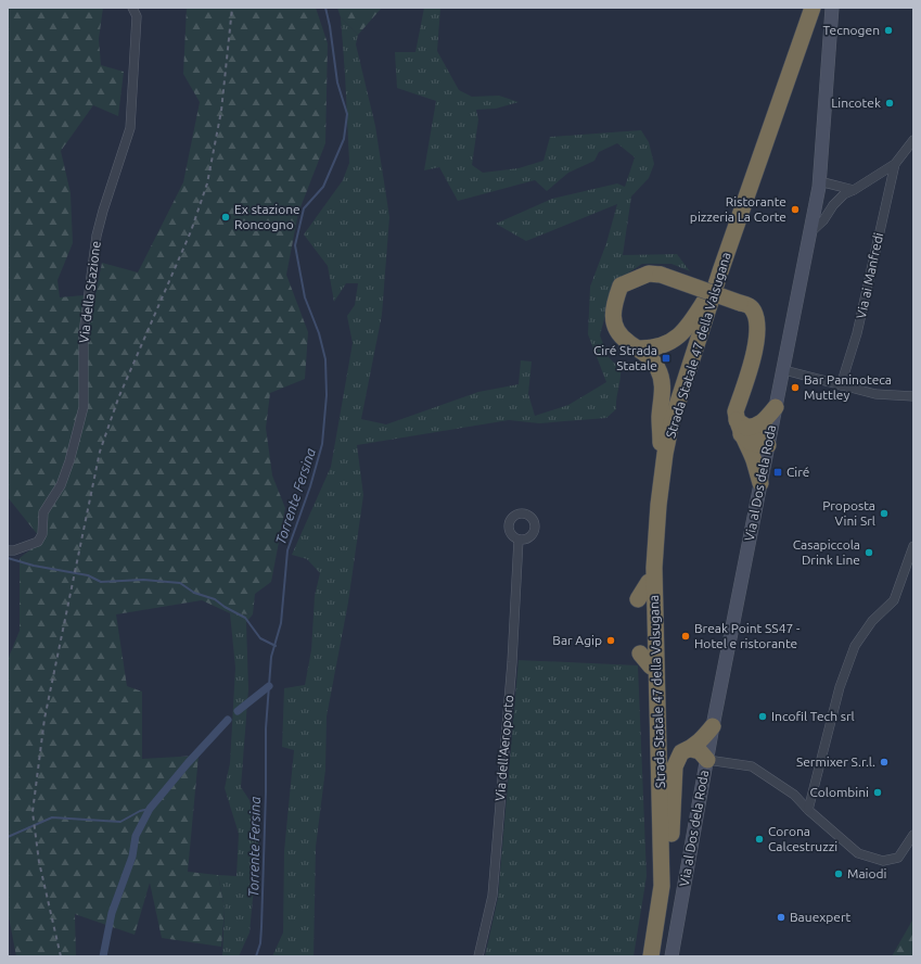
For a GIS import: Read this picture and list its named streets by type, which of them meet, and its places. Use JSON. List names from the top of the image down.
{
  "streets": {
    "highway": ["Strada Statale 47 della Valsugana"],
    "main road": ["Via al Dos dela Roda"],
    "street": ["Via ai Manfredi", "Via della Stazione", "Via dell'Aeroporto"]
  },
  "crossings": [
    ["Via ai Manfredi", "Via al Dos dela Roda"]
  ],
  "water": ["Torrente Fersina"],
  "places": {
    "other": [
      "Tecnogen",
      "Lincotek",
      "Ristorante pizzeria La Corte",
      "Ex stazione Roncogno",
      "Bar Paninoteca Muttley",
      "Proposta Vini Srl",
      "Casapiccola Drink Line",
      "Break Point SS47 - Hotel e ristorante",
      "Bar Agip",
      "Incofil Tech srl",
      "Sermixer S.r.l.",
      "Colombini",
      "Corona Calcestruzzi",
      "Maiodi",
      "Bauexpert"
    ],
    "transit": ["Ciré Strada Statale", "Ciré"]
  }
}
